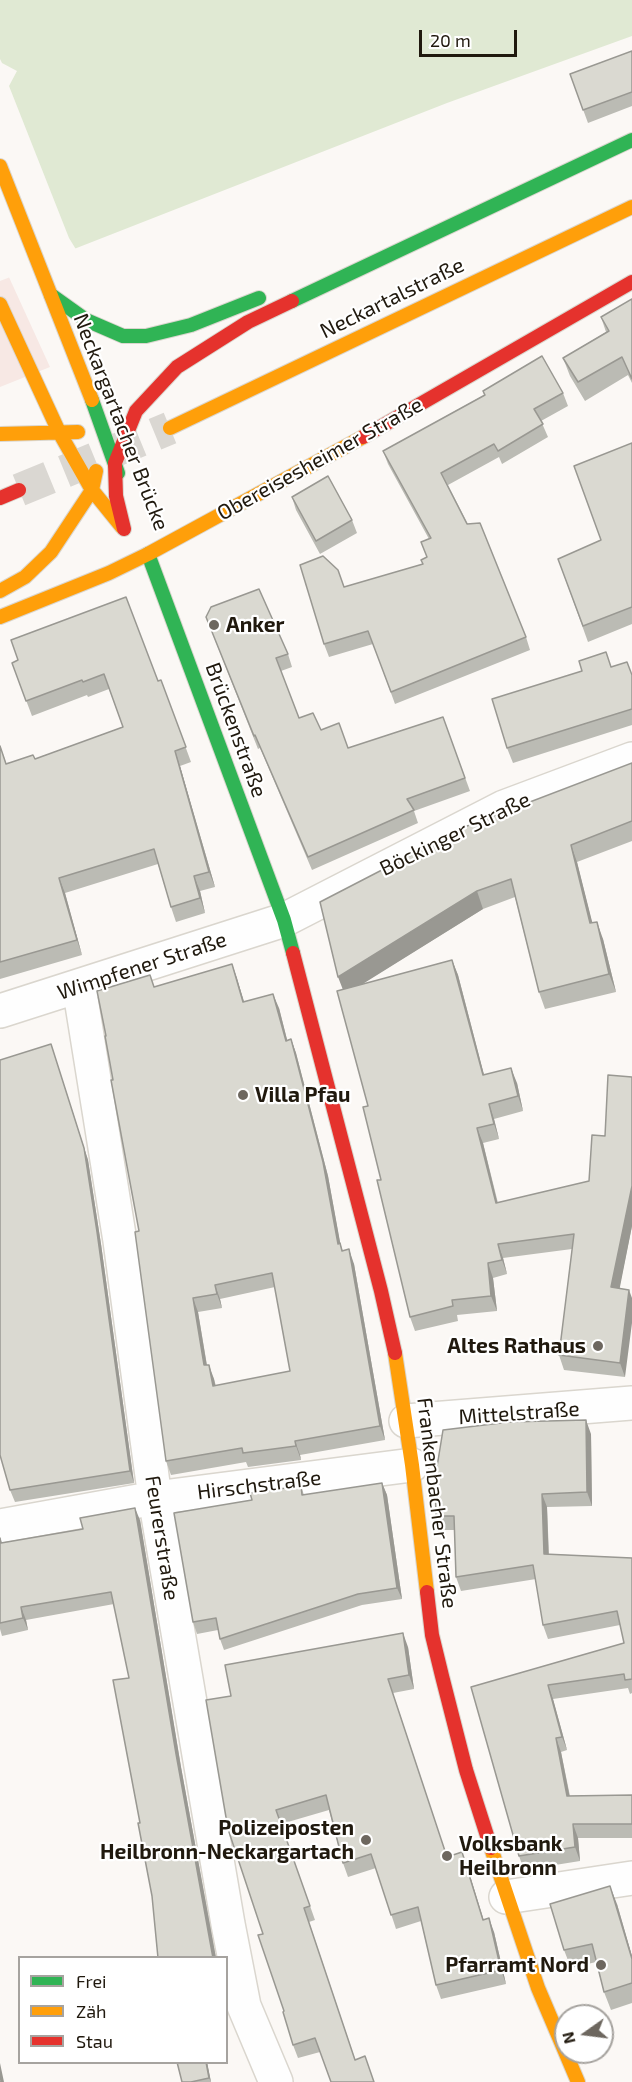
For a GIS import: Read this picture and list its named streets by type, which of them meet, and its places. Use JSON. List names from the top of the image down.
{
  "streets": {
    "main road": [
      "Neckartalstraße",
      "Neckargartacher Brücke",
      "Obereisesheimer Straße",
      "Brückenstraße",
      "Frankenbacher Straße"
    ],
    "street": [
      "Böckinger Straße",
      "Wimpfener Straße",
      "Mittelstraße",
      "Hirschstraße",
      "Feurerstraße"
    ]
  },
  "crossings": [
    ["Neckargartacher Brücke", "Obereisesheimer Straße"],
    ["Neckargartacher Brücke", "Brückenstraße"],
    ["Obereisesheimer Straße", "Brückenstraße"],
    ["Brückenstraße", "Böckinger Straße"],
    ["Brückenstraße", "Wimpfener Straße"],
    ["Brückenstraße", "Frankenbacher Straße"],
    ["Böckinger Straße", "Wimpfener Straße"],
    ["Böckinger Straße", "Frankenbacher Straße"],
    ["Wimpfener Straße", "Frankenbacher Straße"],
    ["Wimpfener Straße", "Feurerstraße"],
    ["Mittelstraße", "Frankenbacher Straße"],
    ["Hirschstraße", "Frankenbacher Straße"],
    ["Hirschstraße", "Feurerstraße"]
  ],
  "places": [
    "Anker",
    "Villa Pfau",
    "Altes Rathaus",
    "Polizeiposten Heilbronn-Neckargartach",
    "Volksbank Heilbronn",
    "Pfarramt Nord"
  ],
  "legend": ["Frei", "Zäh", "Stau"],
  "scale_bar": "20 m",
  "north": "left"
}
